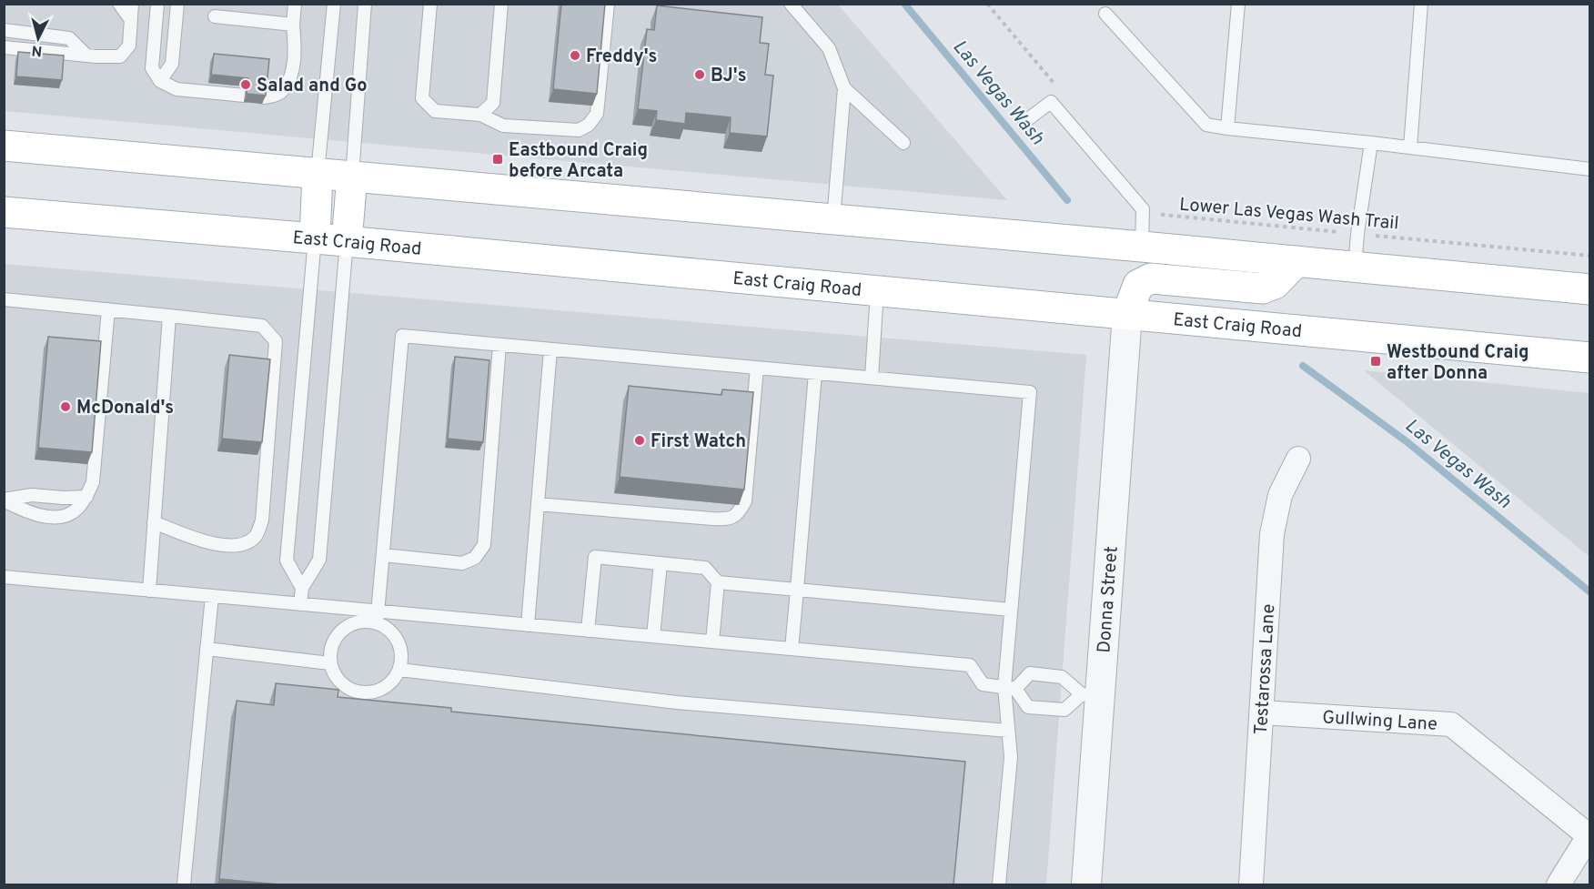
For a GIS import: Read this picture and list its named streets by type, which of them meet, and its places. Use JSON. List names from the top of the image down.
{
  "streets": {
    "main road": ["East Craig Road"],
    "street": ["Donna Street", "Testarossa Lane", "Gullwing Lane"],
    "path": ["Lower Las Vegas Wash Trail"]
  },
  "crossings": [
    ["East Craig Road", "Donna Street"],
    ["Testarossa Lane", "Gullwing Lane"]
  ],
  "water": ["Las Vegas Wash"],
  "places": {
    "other": [
      "Freddy's",
      "BJ's",
      "Salad and Go",
      "McDonald's",
      "First Watch"
    ],
    "transit": ["Eastbound Craig before Arcata", "Westbound Craig after Donna"]
  },
  "north": "bottom"
}
